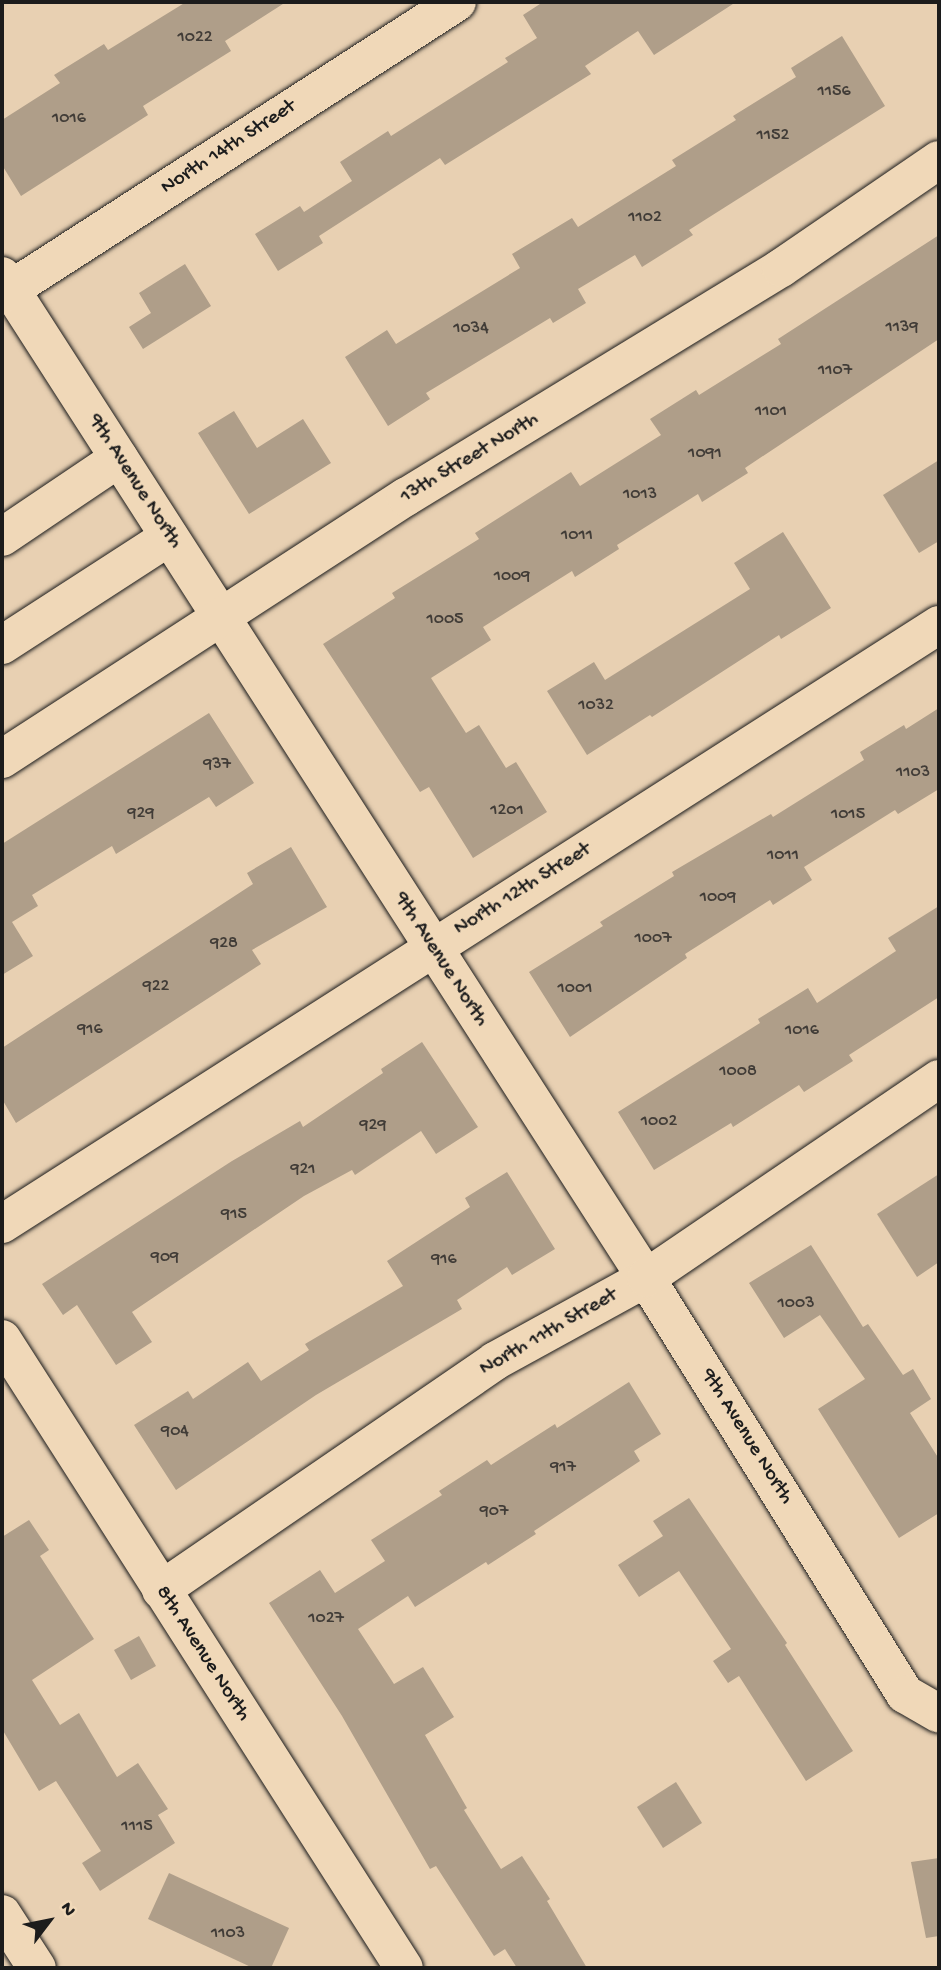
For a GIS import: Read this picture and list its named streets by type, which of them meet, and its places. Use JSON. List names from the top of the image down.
{
  "streets": {
    "street": [
      "North 14th Street",
      "13th Street North",
      "9th Avenue North",
      "North 12th Street",
      "North 11th Street",
      "8th Avenue North"
    ]
  },
  "crossings": [
    ["North 14th Street", "9th Avenue North"],
    ["13th Street North", "9th Avenue North"],
    ["9th Avenue North", "North 12th Street"],
    ["9th Avenue North", "North 11th Street"],
    ["North 11th Street", "8th Avenue North"]
  ],
  "house_numbers": [
    "1022",
    "1156",
    "1016",
    "1152",
    "1102",
    "1139",
    "1034",
    "1107",
    "1101",
    "1091",
    "1013",
    "1011",
    "1009",
    "1005",
    "1032",
    "937",
    "1103",
    "1201",
    "929",
    "1015",
    "1011",
    "1009",
    "1007",
    "928",
    "922",
    "1001",
    "916",
    "1016",
    "1008",
    "1002",
    "929",
    "921",
    "915",
    "909",
    "916",
    "1003",
    "904",
    "917",
    "907",
    "1027",
    "1115",
    "1103"
  ],
  "north": "top right"
}
